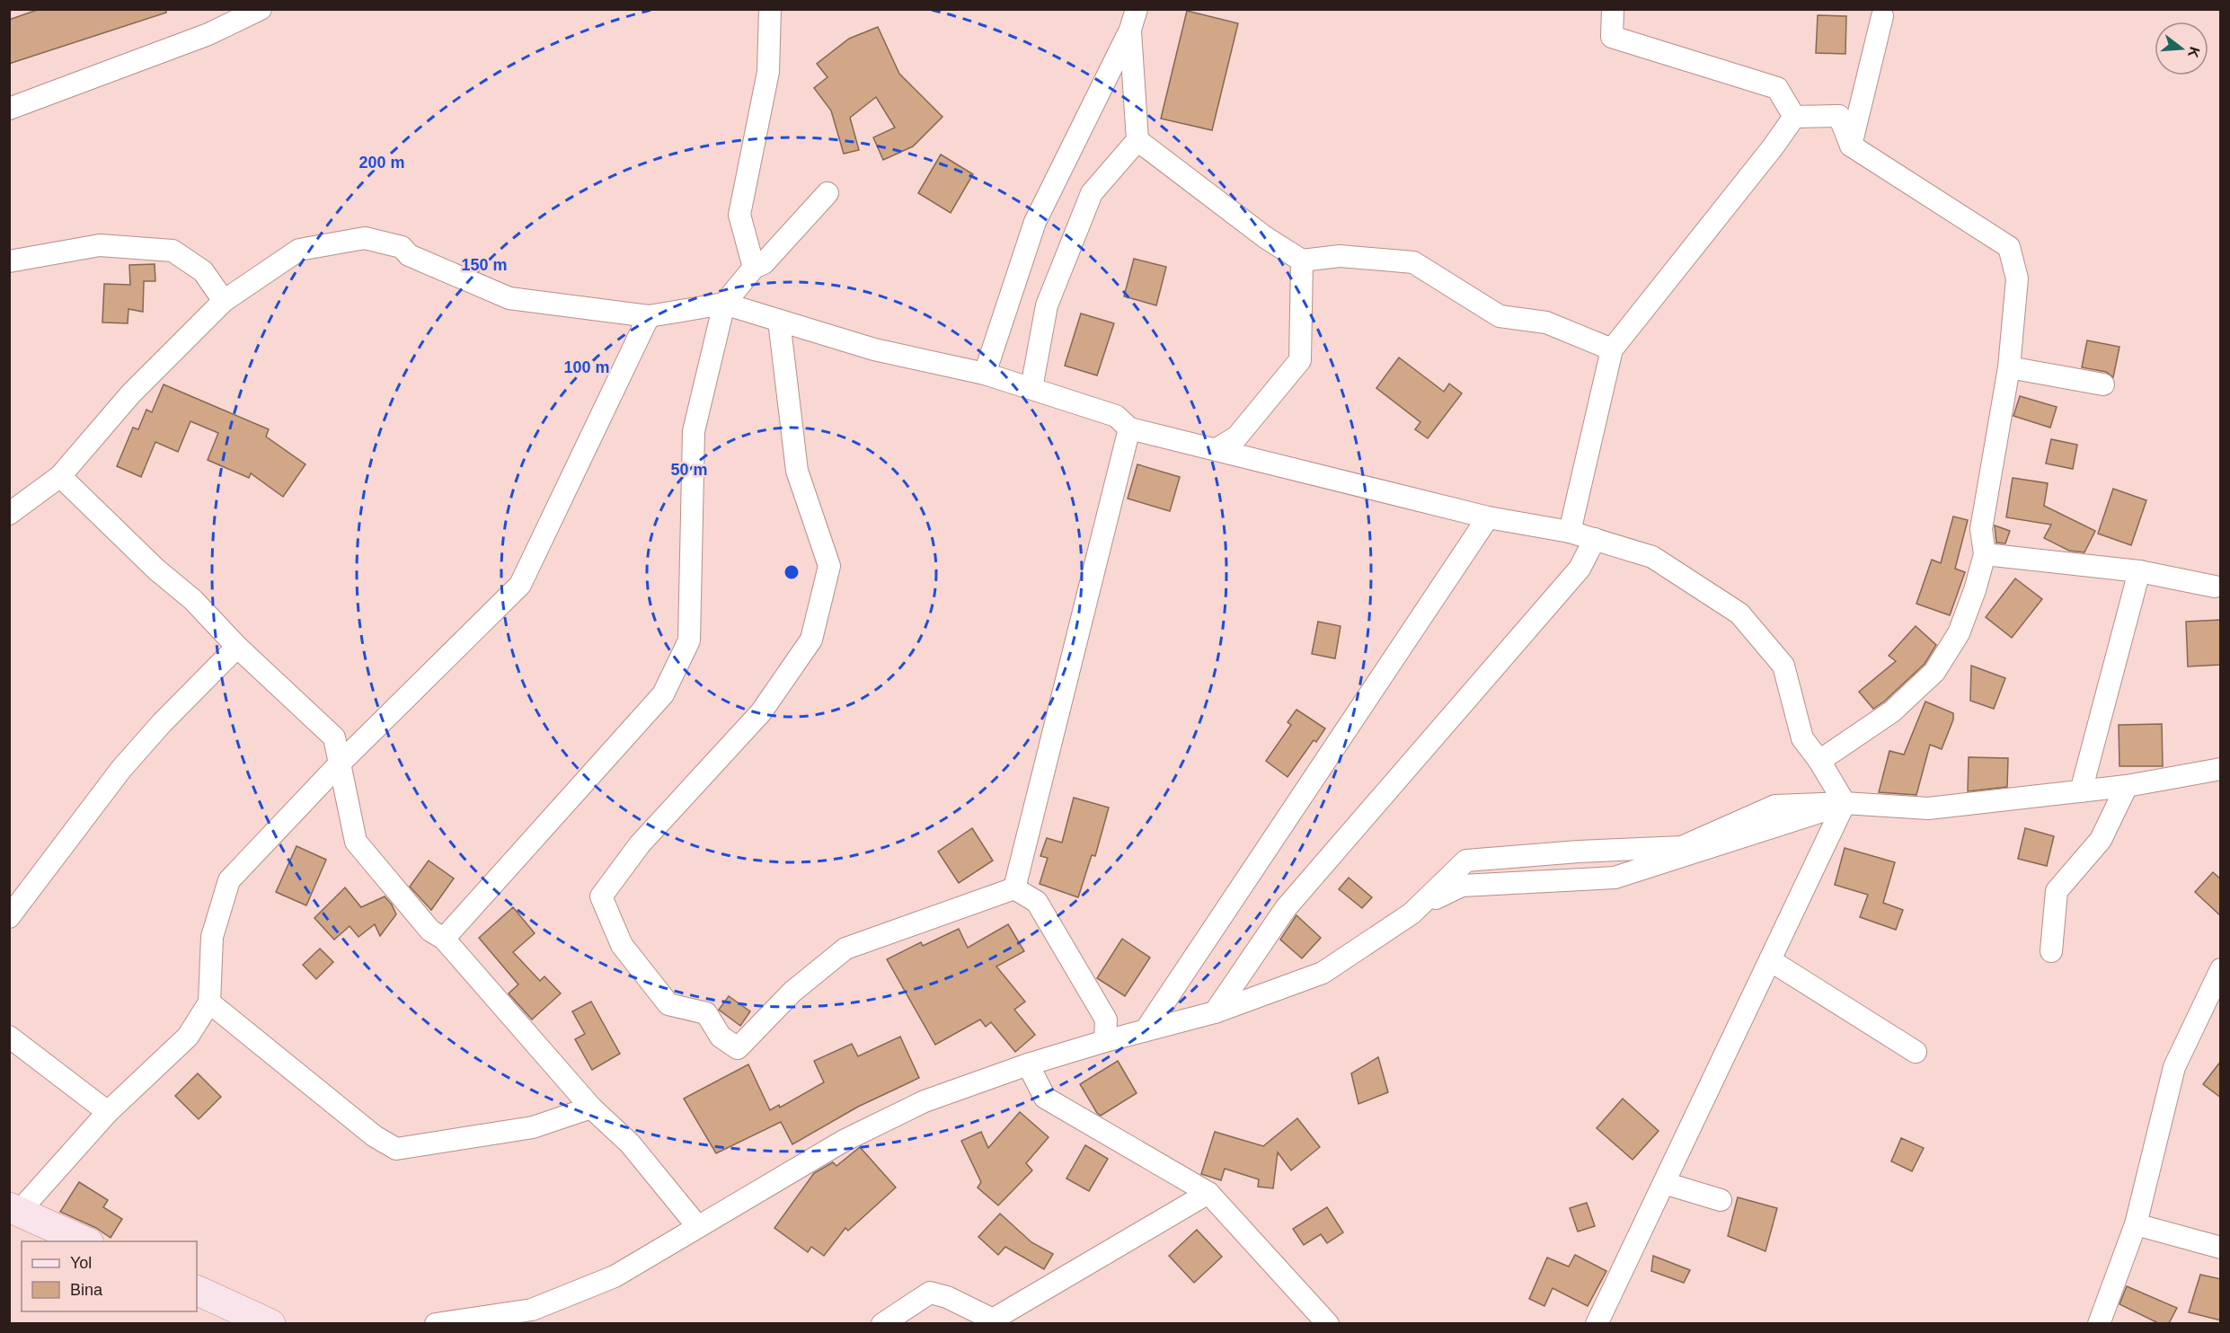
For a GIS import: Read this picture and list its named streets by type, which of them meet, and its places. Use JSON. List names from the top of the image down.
{
  "legend": ["Yol", "Bina"],
  "north": "right",
  "rings": [
    "200 m",
    "150 m",
    "100 m",
    "50 m"
  ]
}
